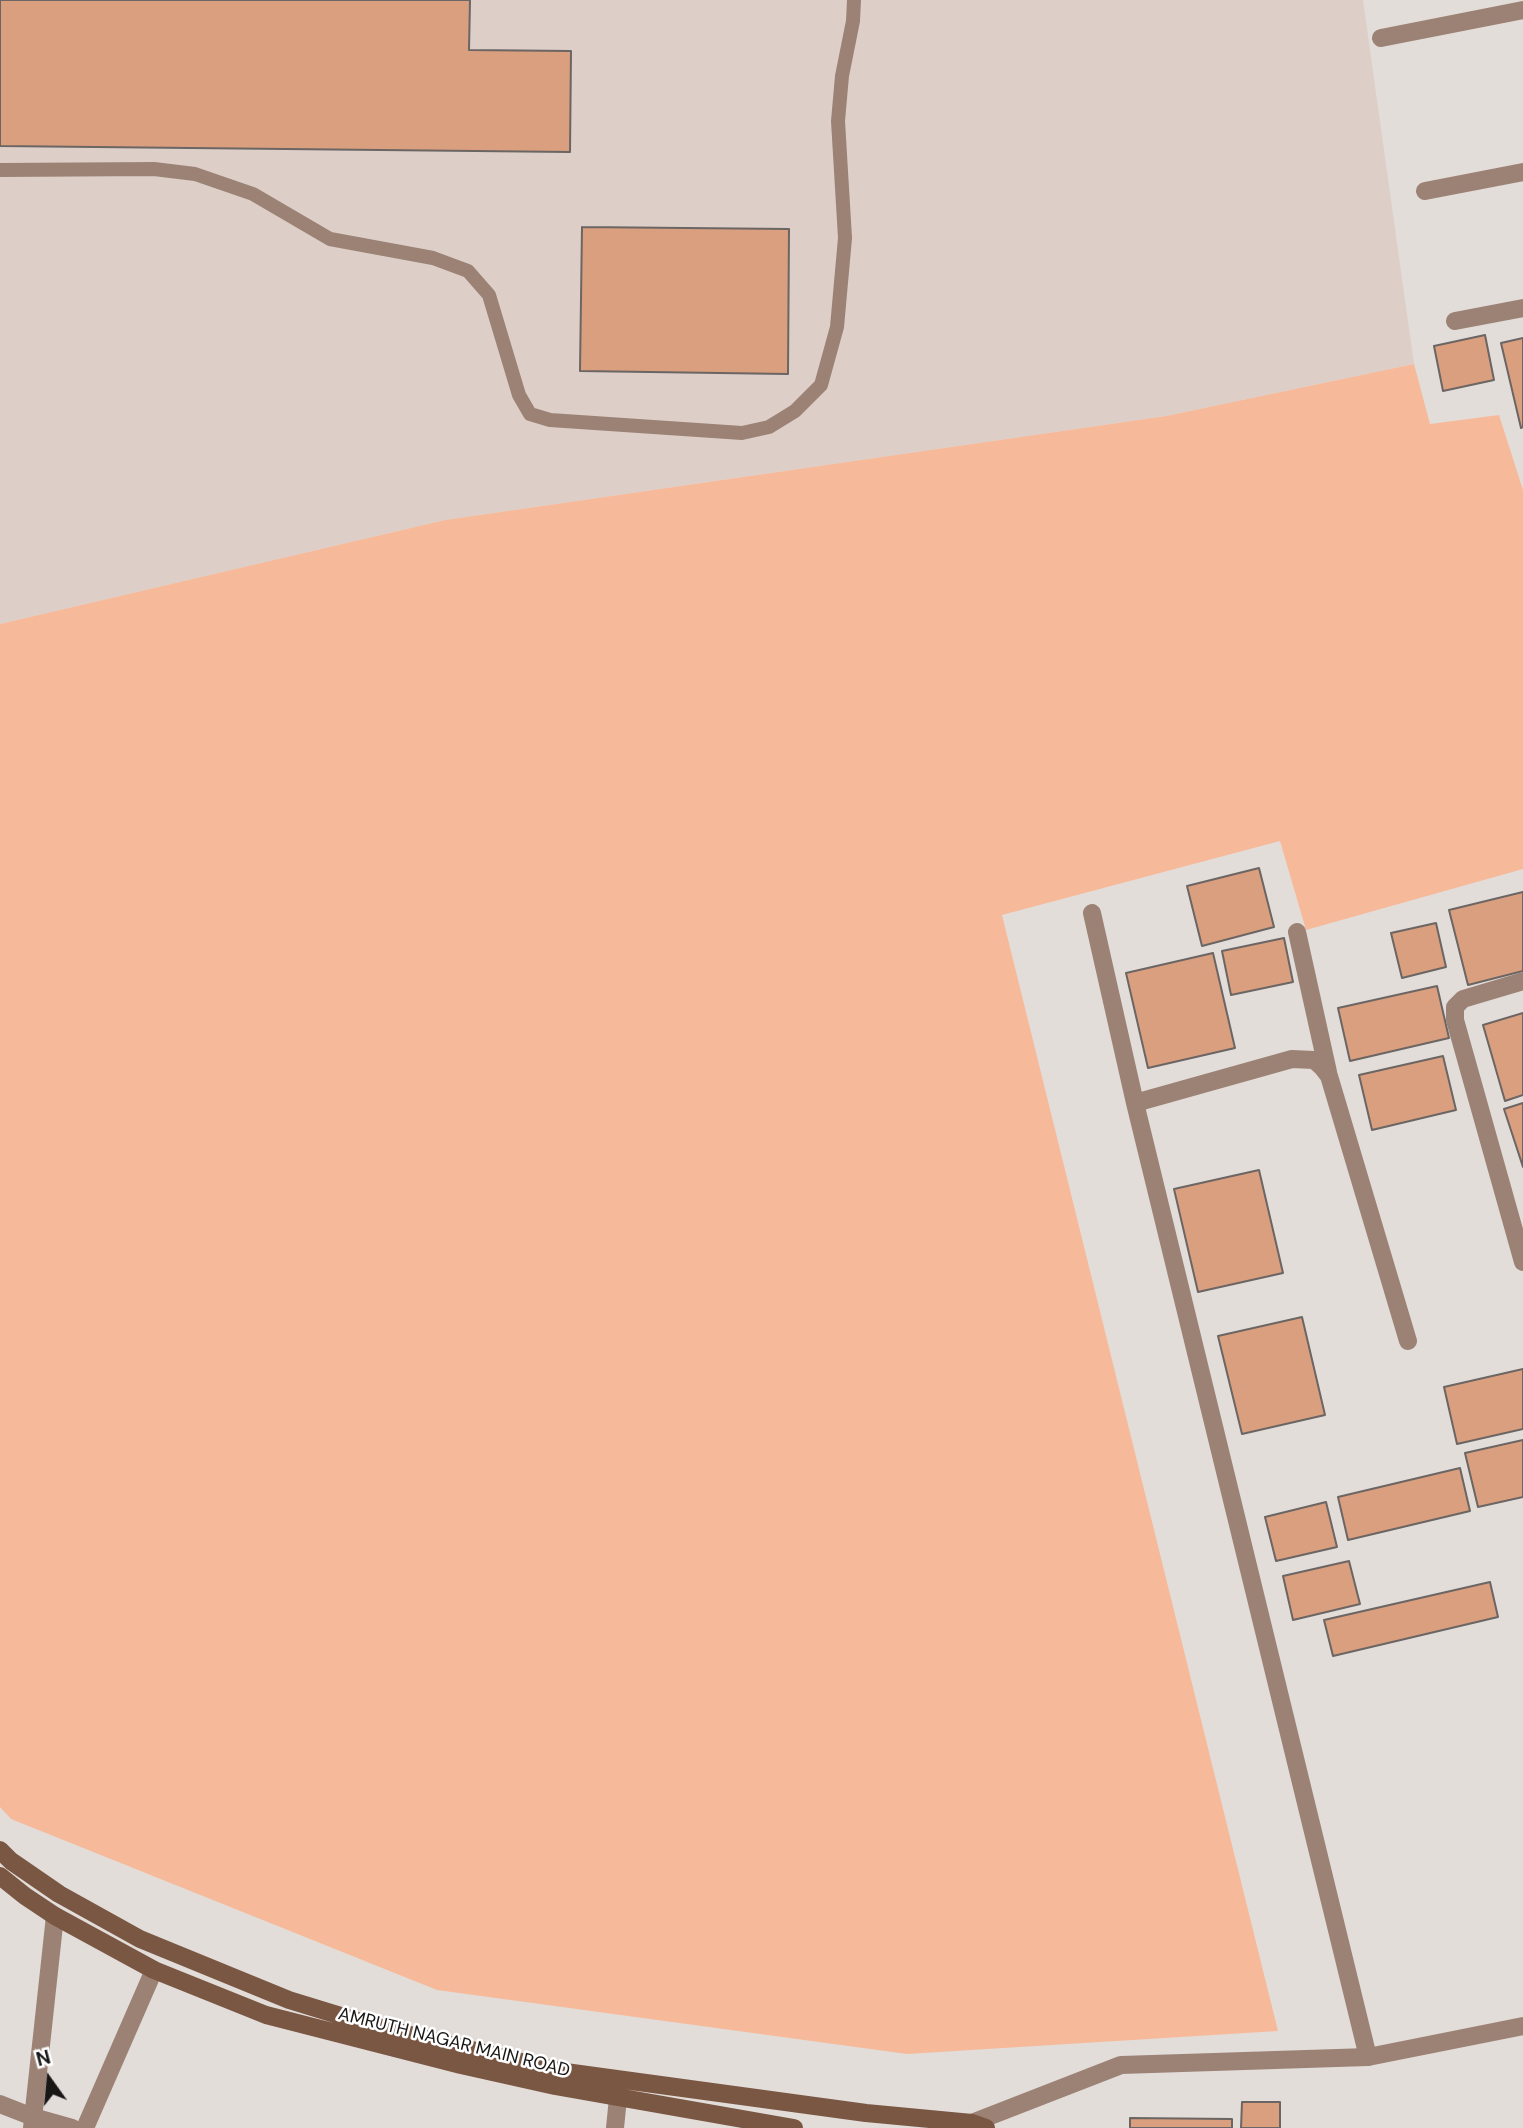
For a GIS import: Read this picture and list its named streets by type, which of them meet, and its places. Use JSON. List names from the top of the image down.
{
  "streets": {
    "main road": ["AMRUTH NAGAR MAIN ROAD"]
  },
  "north": "top"
}
